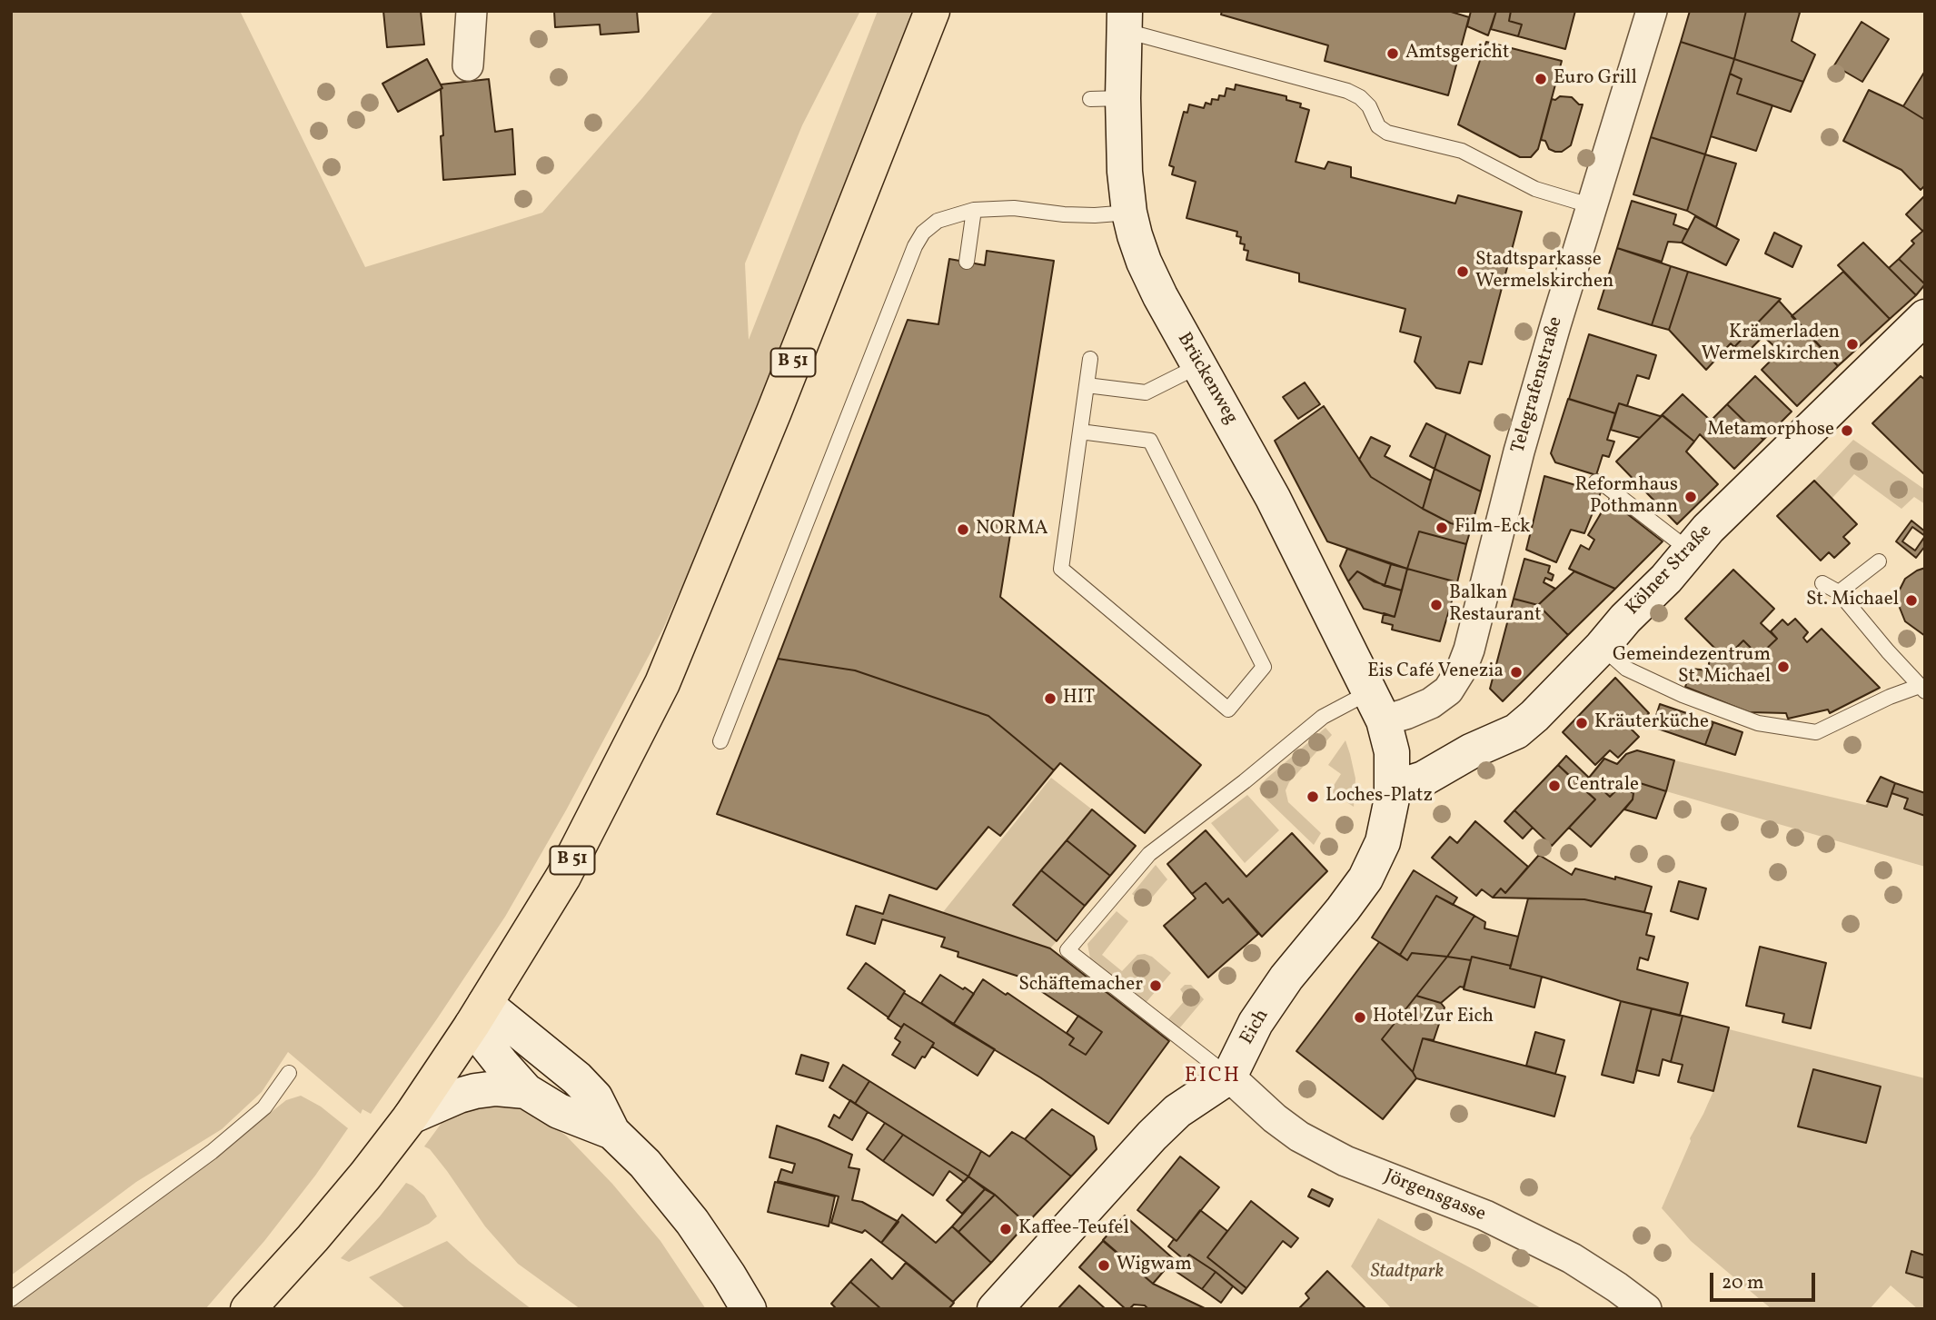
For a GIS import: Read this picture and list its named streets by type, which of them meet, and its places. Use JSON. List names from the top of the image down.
{
  "streets": {
    "main road": ["B 51"],
    "street": [
      "Brückenweg",
      "Telegrafenstraße",
      "Kölner Straße",
      "Eich",
      "Jörgensgasse"
    ]
  },
  "crossings": [
    ["Brückenweg", "Telegrafenstraße"],
    ["Brückenweg", "Eich"],
    ["Telegrafenstraße", "Eich"],
    ["Kölner Straße", "Eich"],
    ["Eich", "Jörgensgasse"]
  ],
  "districts": ["EICH"],
  "parks": ["Stadtpark"],
  "places": [
    "Amtsgericht",
    "Euro Grill",
    "Stadtsparkasse Wermelskirchen",
    "Krämerladen Wermelskirchen",
    "Metamorphose",
    "Reformhaus Pothmann",
    "Film-Eck",
    "NORMA",
    "St. Michael",
    "Balkan Restaurant",
    "Gemeindezentrum St. Michael",
    "Eis Café Venezia",
    "HIT",
    "Kräuterküche",
    "Centrale",
    "Loches-Platz",
    "Schäftemacher",
    "Hotel Zur Eich",
    "Kaffee-Teufel",
    "Wigwam"
  ],
  "scale_bar": "20 m"
}
